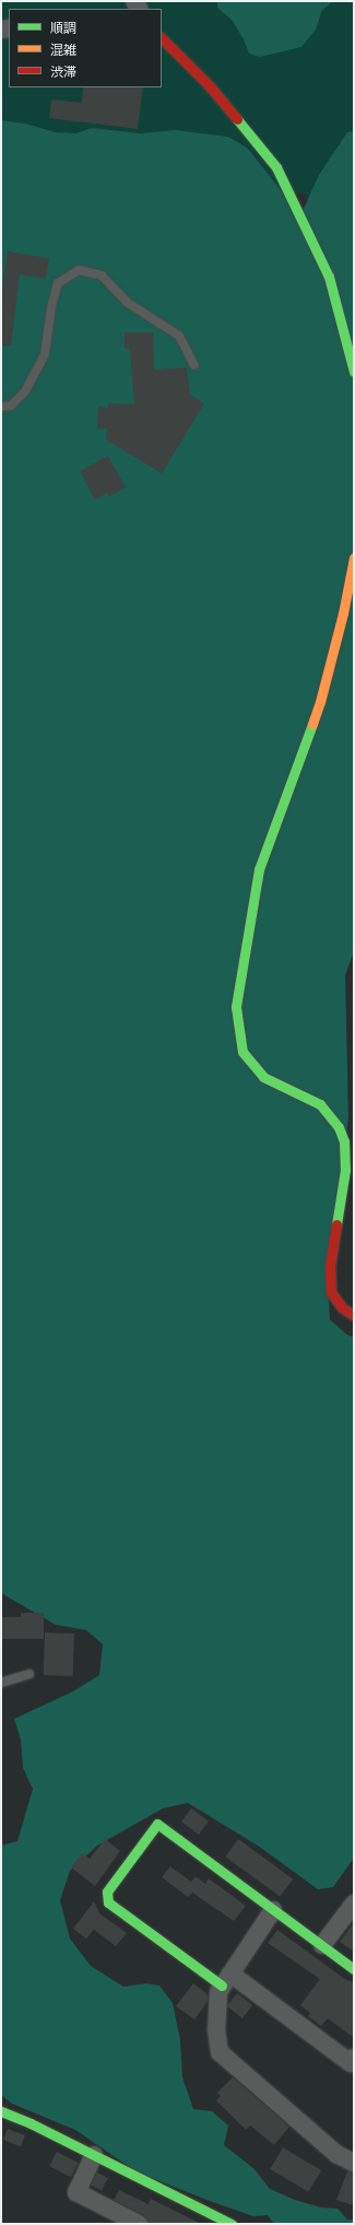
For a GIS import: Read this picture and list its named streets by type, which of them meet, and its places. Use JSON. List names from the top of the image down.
{
  "legend": ["順調", "混雑", "渋滞"]
}
